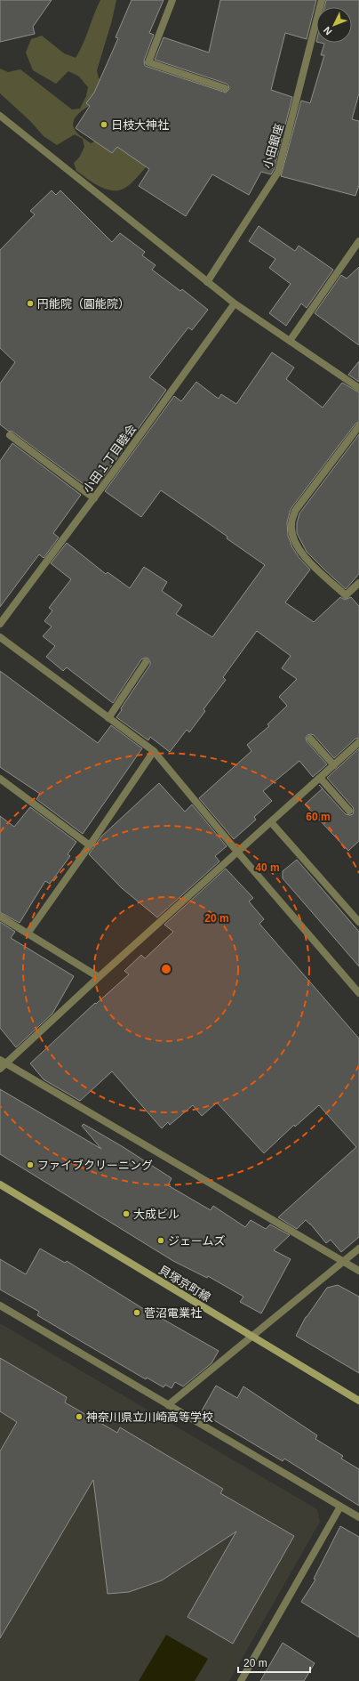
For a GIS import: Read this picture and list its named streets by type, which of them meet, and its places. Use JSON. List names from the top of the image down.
{
  "streets": {
    "street": ["小田銀座", "小田１丁目睦会", "貝塚京町線"]
  },
  "places": [
    "日枝大神社",
    "円能院（圓能院）",
    "ファイブクリーニング",
    "大成ビル",
    "ジェームズ",
    "菅沼電業社",
    "神奈川県立川崎高等学校"
  ],
  "scale_bar": "20 m",
  "north": "bottom left",
  "rings": ["60 m", "40 m", "20 m"]
}
